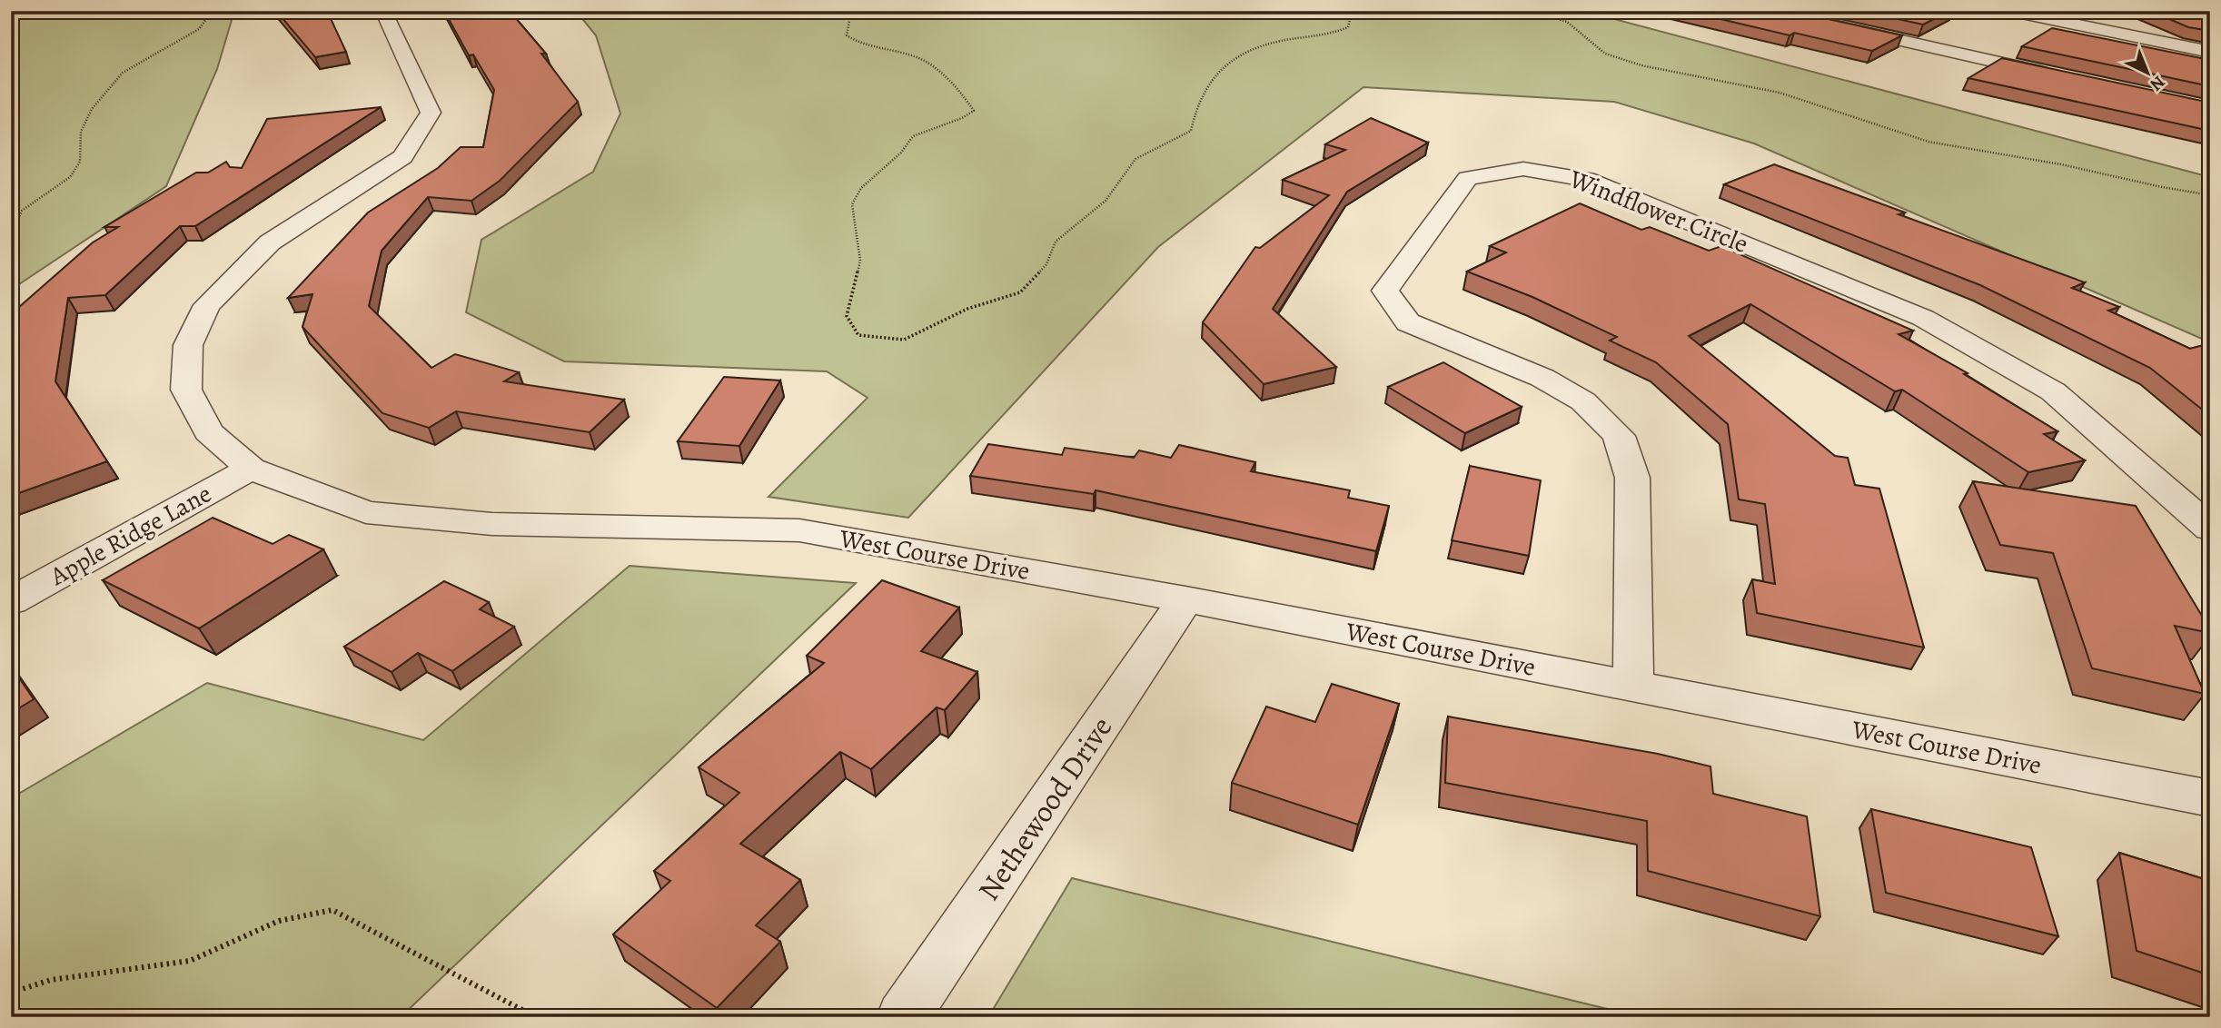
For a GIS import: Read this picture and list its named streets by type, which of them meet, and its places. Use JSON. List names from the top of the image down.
{
  "streets": {
    "street": [
      "Windflower Circle",
      "Apple Ridge Lane",
      "West Course Drive",
      "Nethewood Drive"
    ]
  },
  "crossings": [
    ["Windflower Circle", "West Course Drive"],
    ["Apple Ridge Lane", "West Course Drive"],
    ["West Course Drive", "Nethewood Drive"]
  ],
  "north": "bottom right"
}
